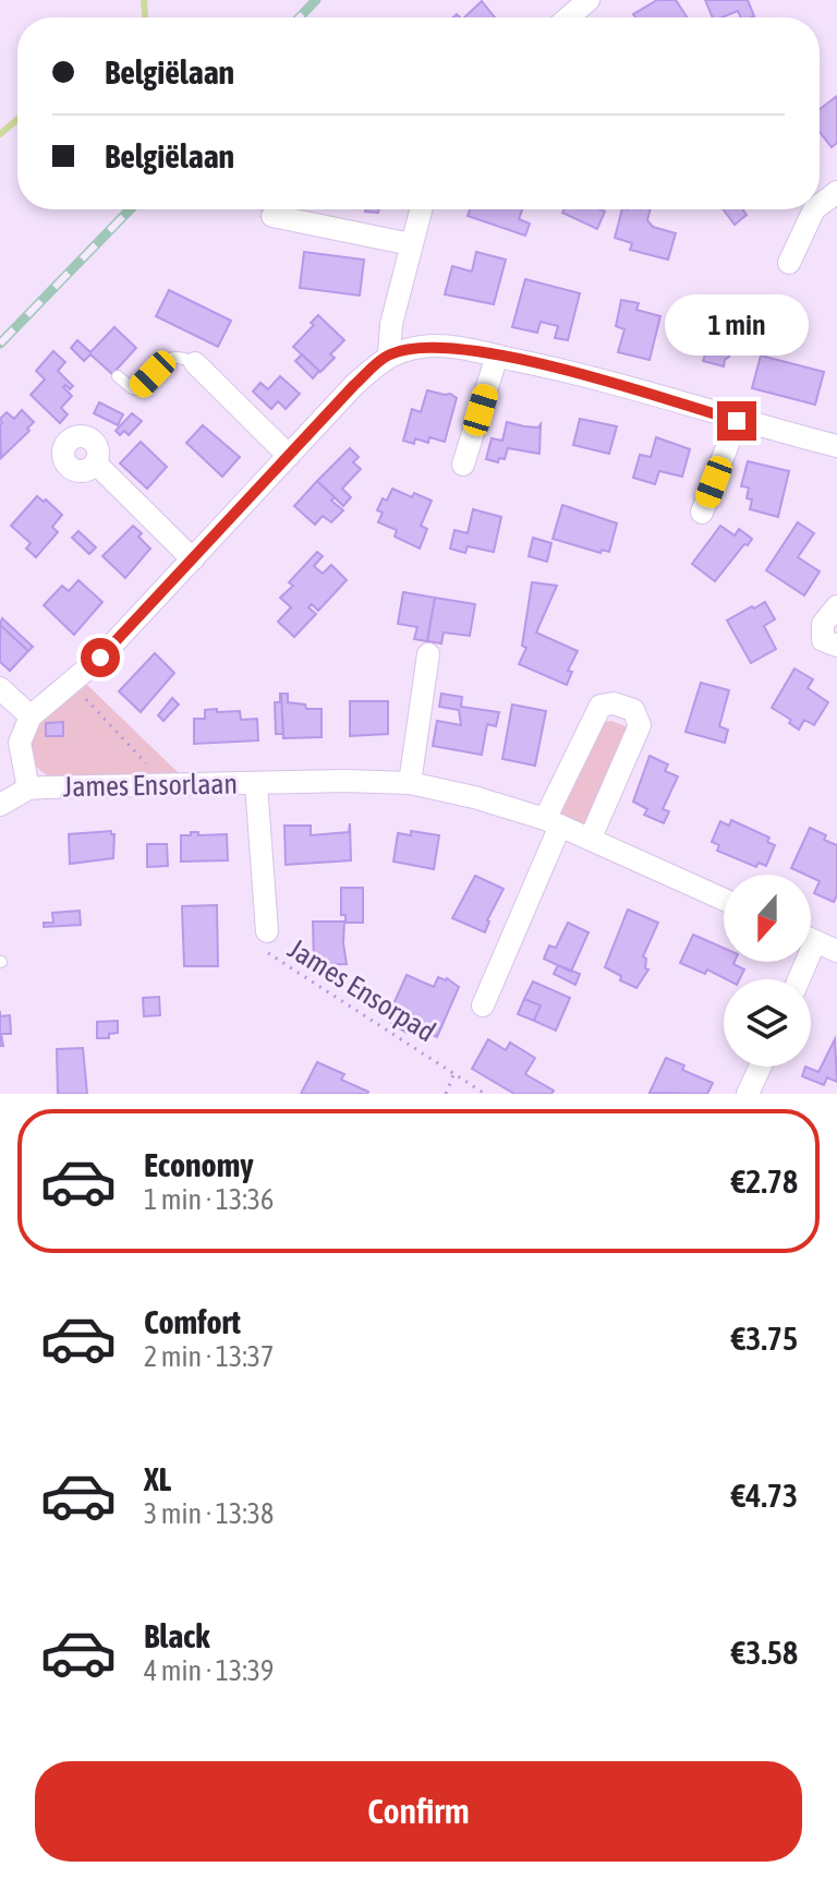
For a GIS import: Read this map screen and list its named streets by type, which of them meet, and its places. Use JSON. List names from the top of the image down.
{
  "streets": {
    "street": ["James Ensorlaan"],
    "path": ["James Ensorpad"]
  },
  "crossings": [
    ["James Ensorlaan", "James Ensorpad"]
  ],
  "north": "bottom",
  "page": {
    "banner": ["Belgiëlaan", "Belgiëlaan"],
    "bubble": "1 min",
    "list": [
      {
        "name": "Economy",
        "note": "1 min · 13:36",
        "value": "€2.78"
      },
      {
        "name": "Comfort",
        "note": "2 min · 13:37",
        "value": "€3.75"
      },
      {
        "name": "XL",
        "note": "3 min · 13:38",
        "value": "€4.73"
      },
      {
        "name": "Black",
        "note": "4 min · 13:39",
        "value": "€3.58"
      }
    ],
    "buttons": "Confirm"
  }
}
